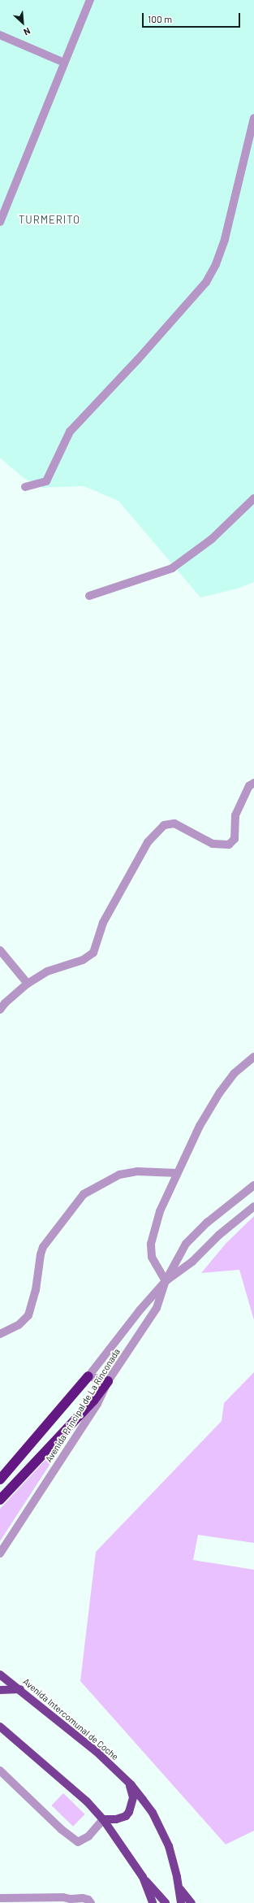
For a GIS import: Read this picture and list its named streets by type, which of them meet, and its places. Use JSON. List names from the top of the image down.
{
  "streets": {
    "main road": ["Avenida Intercomunal de Coche"],
    "street": ["Avenida Principal de La Rinconada"]
  },
  "districts": ["TURMERITO"],
  "scale_bar": "100 m",
  "north": "bottom right"
}
